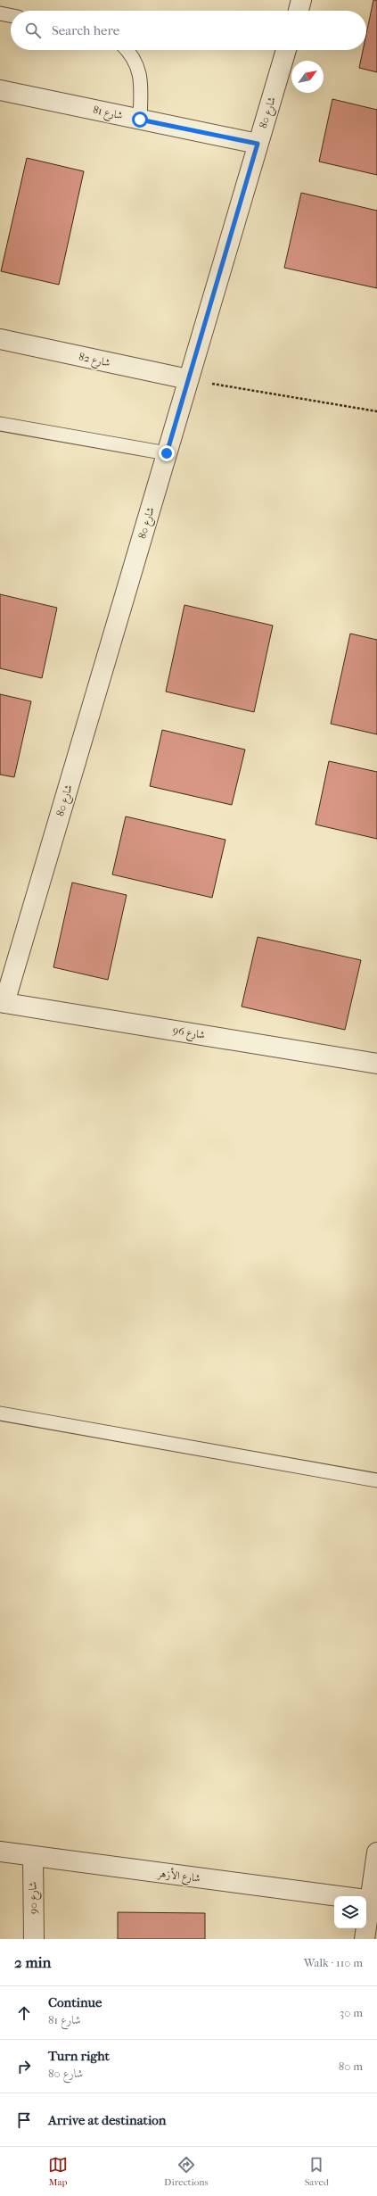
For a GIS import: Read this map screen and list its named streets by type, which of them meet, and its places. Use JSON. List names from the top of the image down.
{
  "streets": {
    "street": [
      "شارع 81",
      "شارع 80",
      "شارع 82",
      "شارع 96",
      "شارع الأزهر",
      "شارع 90"
    ]
  },
  "crossings": [
    ["شارع 81", "شارع 80"],
    ["شارع 80", "شارع 82"],
    ["شارع 80", "شارع 96"],
    ["شارع الأزهر", "شارع 90"]
  ],
  "north": "top right",
  "page": {
    "search": "Search here",
    "heading": ["2 min", "Walk · 110 m"],
    "list": [
      ["Continue", "شارع 81", "30 m"],
      ["Turn right", "شارع 80", "80 m"],
      "Arrive at destination"
    ],
    "nav": ["Map", "Directions", "Saved"]
  }
}
